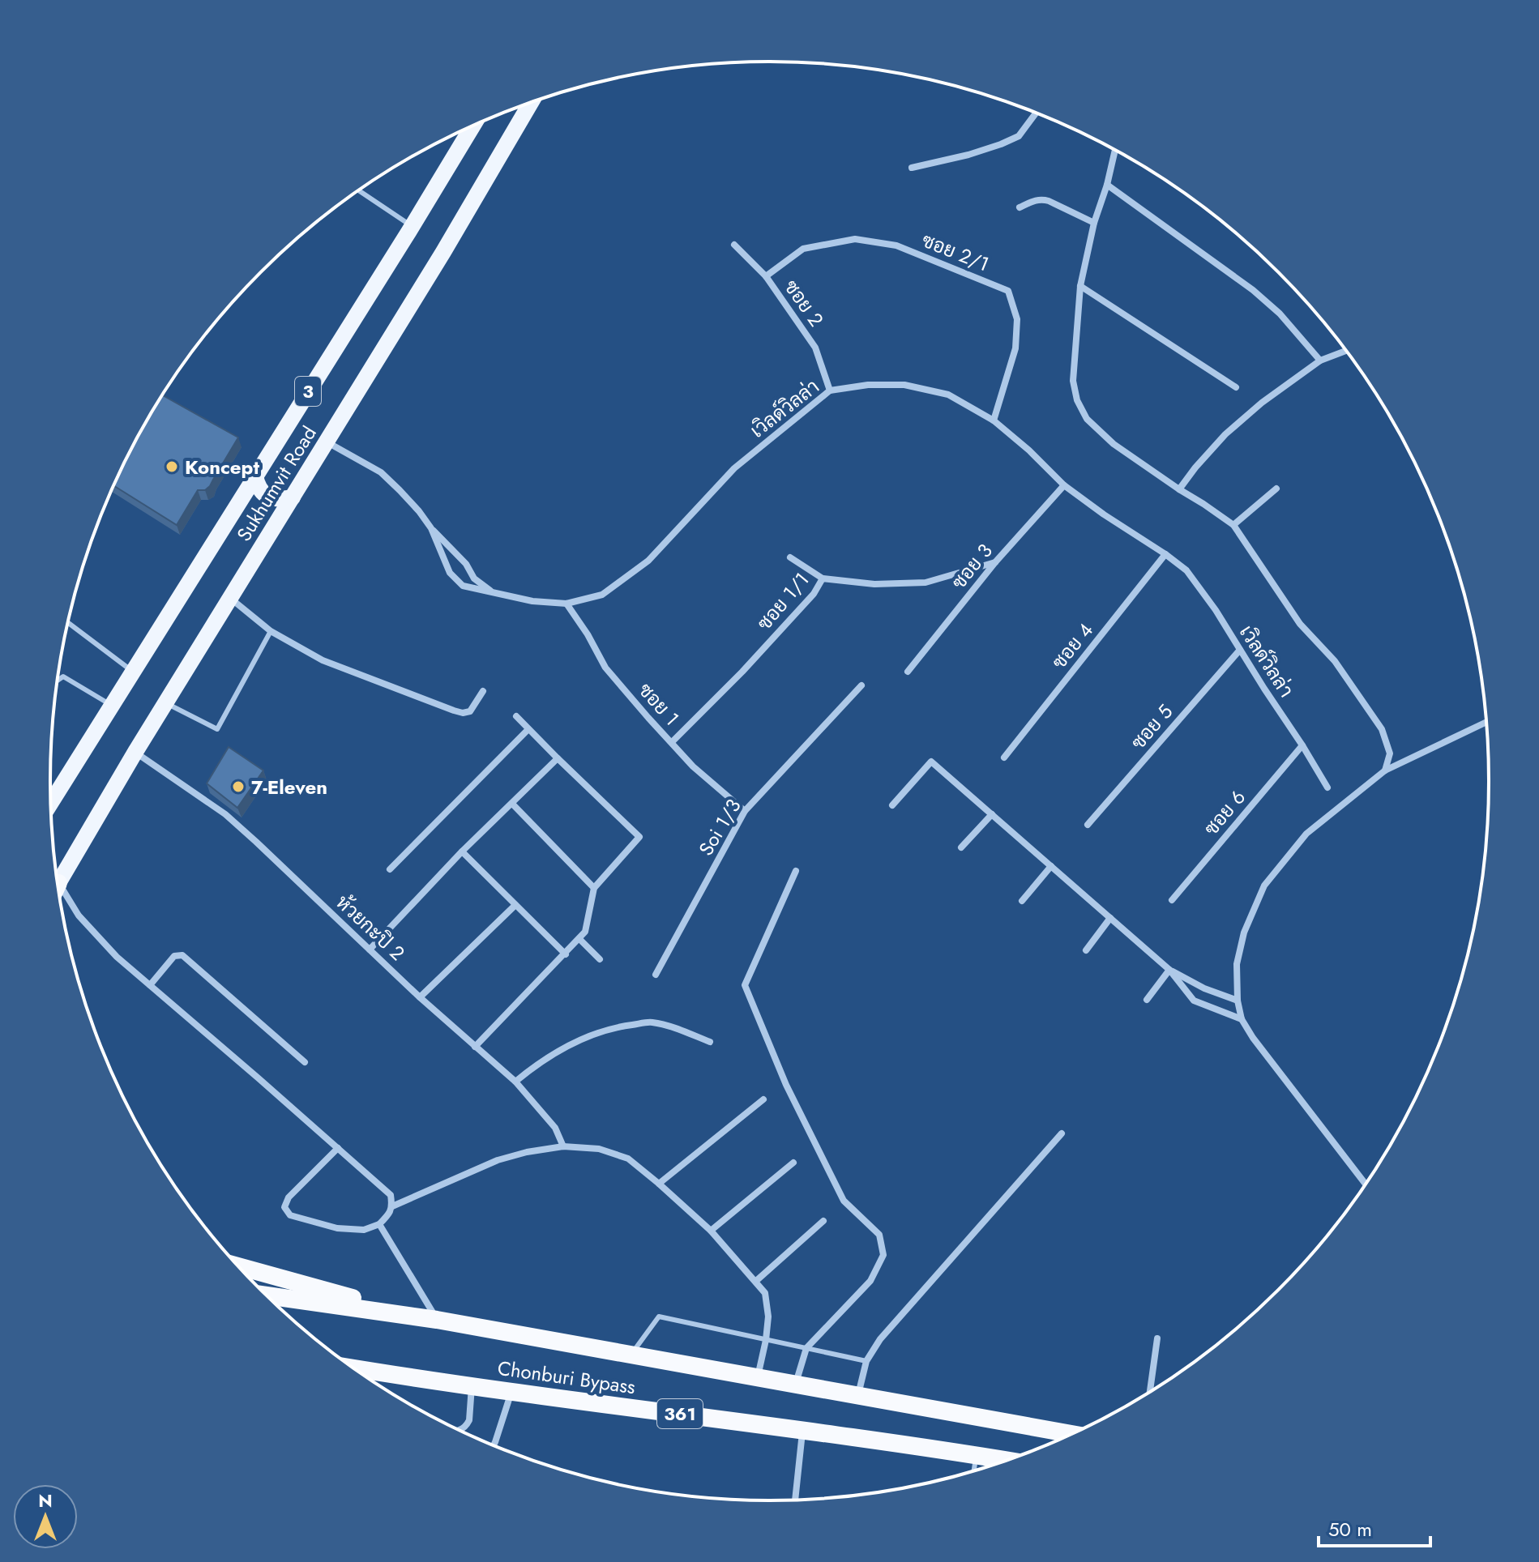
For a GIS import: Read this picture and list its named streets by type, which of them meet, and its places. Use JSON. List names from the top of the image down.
{
  "streets": {
    "highway": ["Chonburi Bypass", "361"],
    "main road": ["3", "Sukhumvit Road"],
    "street": [
      "ซอย 2/1",
      "ซอย 2",
      "เวิลด์วิลล่า",
      "ซอย 3",
      "ซอย 1/1",
      "ซอย 4",
      "ซอย 1",
      "ซอย 5",
      "ซอย 6",
      "Soi 1/3",
      "ห้วยกะปิ 2"
    ]
  },
  "crossings": [
    ["ซอย 2/1", "ซอย 2"],
    ["ซอย 2/1", "เวิลด์วิลล่า"],
    ["ซอย 2", "เวิลด์วิลล่า"],
    ["เวิลด์วิลล่า", "Sukhumvit Road"],
    ["เวิลด์วิลล่า", "ซอย 3"],
    ["เวิลด์วิลล่า", "ซอย 4"],
    ["เวิลด์วิลล่า", "ซอย 1"],
    ["เวิลด์วิลล่า", "ซอย 5"],
    ["เวิลด์วิลล่า", "ซอย 6"],
    ["Sukhumvit Road", "ห้วยกะปิ 2"],
    ["ซอย 3", "ซอย 1/1"],
    ["ซอย 1/1", "ซอย 1"],
    ["ซอย 1", "Soi 1/3"]
  ],
  "places": ["Koncept", "7-Eleven"],
  "scale_bar": "50 m",
  "north": "top"
}
